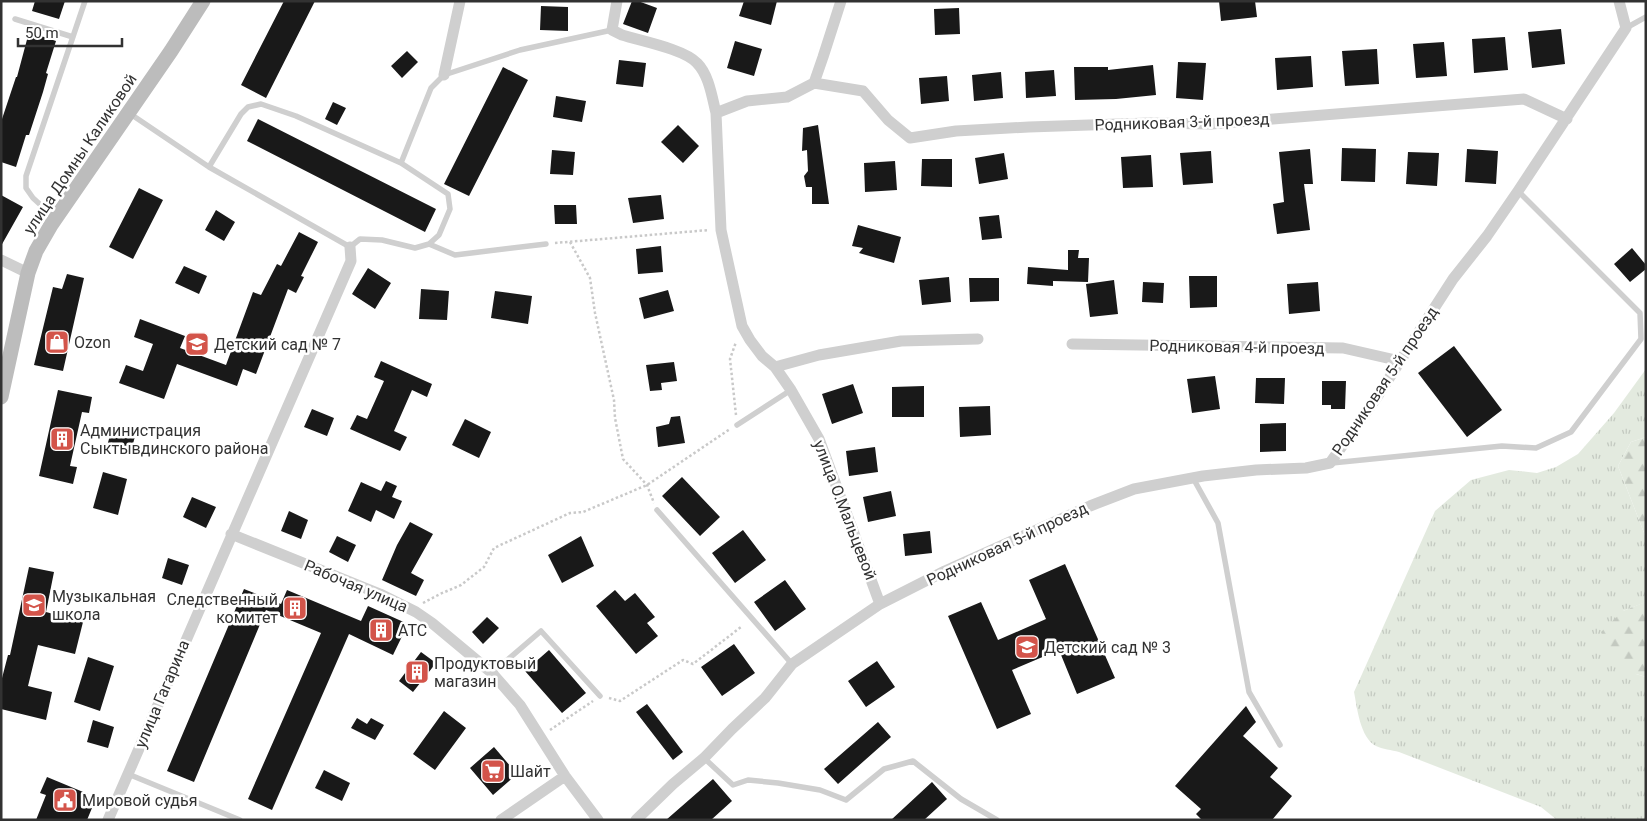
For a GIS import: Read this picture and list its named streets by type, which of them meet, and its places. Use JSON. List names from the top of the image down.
{
  "streets": {
    "main road": ["улица Домны Каликовой"],
    "street": [
      "Родниковая 3-й проезд",
      "Родниковая 4-й проезд",
      "Родниковая 5-й проезд",
      "улица О.Мальцевой",
      "Рабочая улица",
      "улица Гагарина"
    ]
  },
  "crossings": [
    ["Родниковая 3-й проезд", "Родниковая 5-й проезд"],
    ["Родниковая 4-й проезд", "Родниковая 5-й проезд"],
    ["Родниковая 5-й проезд", "улица О.Мальцевой"],
    ["Рабочая улица", "улица Гагарина"]
  ],
  "places": {
    "shop": ["Ozon"],
    "school or university": ["Детский сад № 7", "Музыкальная школа", "Детский сад № 3"],
    "building": [
      "Администрация Сыктывдинского района",
      "Следственный комитет",
      "АТС",
      "Продуктовый магазин"
    ],
    "supermarket": ["Шайт"],
    "public building": ["Мировой судья"]
  },
  "scale_bar": "50 m"
}
